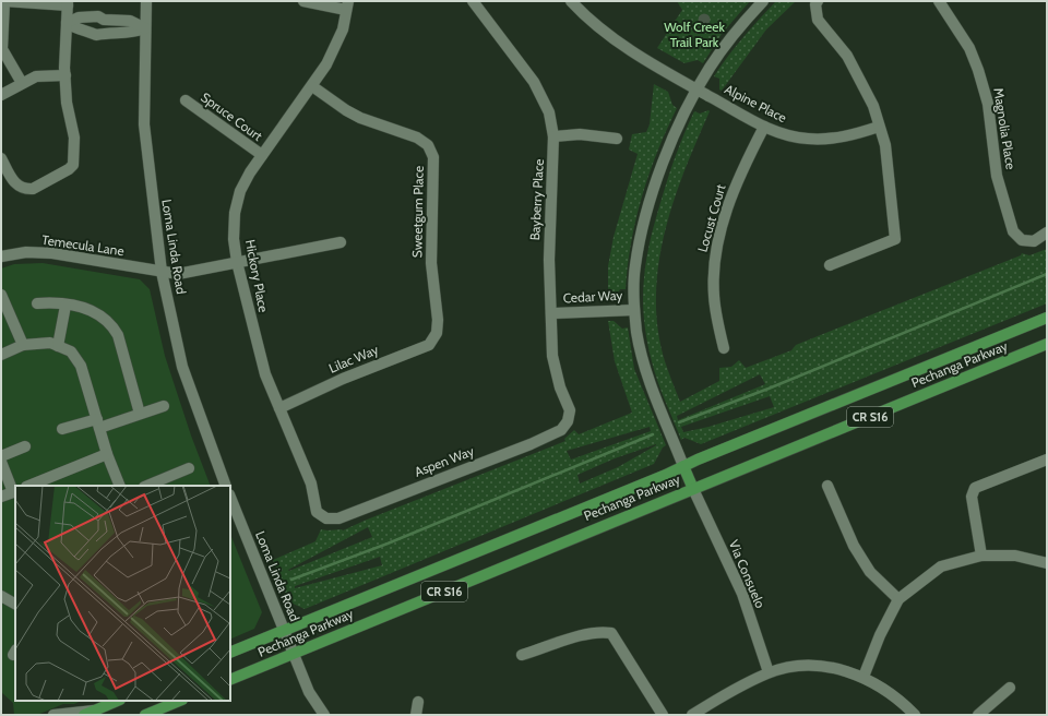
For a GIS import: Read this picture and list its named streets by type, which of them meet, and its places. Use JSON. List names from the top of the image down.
{
  "streets": {
    "main road": ["Pechanga Parkway", "CR S16"],
    "street": [
      "Alpine Place",
      "Spruce Court",
      "Magnolia Place",
      "Bayberry Place",
      "Sweetgum Place",
      "Locust Court",
      "Temecula Lane",
      "Loma Linda Road",
      "Hickory Place",
      "Cedar Way",
      "Lilac Way",
      "Aspen Way",
      "Via Consuelo"
    ]
  },
  "crossings": [
    ["Alpine Place", "Locust Court"],
    ["Spruce Court", "Hickory Place"],
    ["Bayberry Place", "Cedar Way"],
    ["Bayberry Place", "Aspen Way"],
    ["Sweetgum Place", "Hickory Place"],
    ["Sweetgum Place", "Lilac Way"],
    ["Temecula Lane", "Loma Linda Road"],
    ["Temecula Lane", "Hickory Place"],
    ["Loma Linda Road", "Pechanga Parkway"],
    ["Hickory Place", "Lilac Way"],
    ["Hickory Place", "Aspen Way"],
    ["Pechanga Parkway", "Via Consuelo"]
  ],
  "parks": ["Wolf Creek Trail Park"]
}
